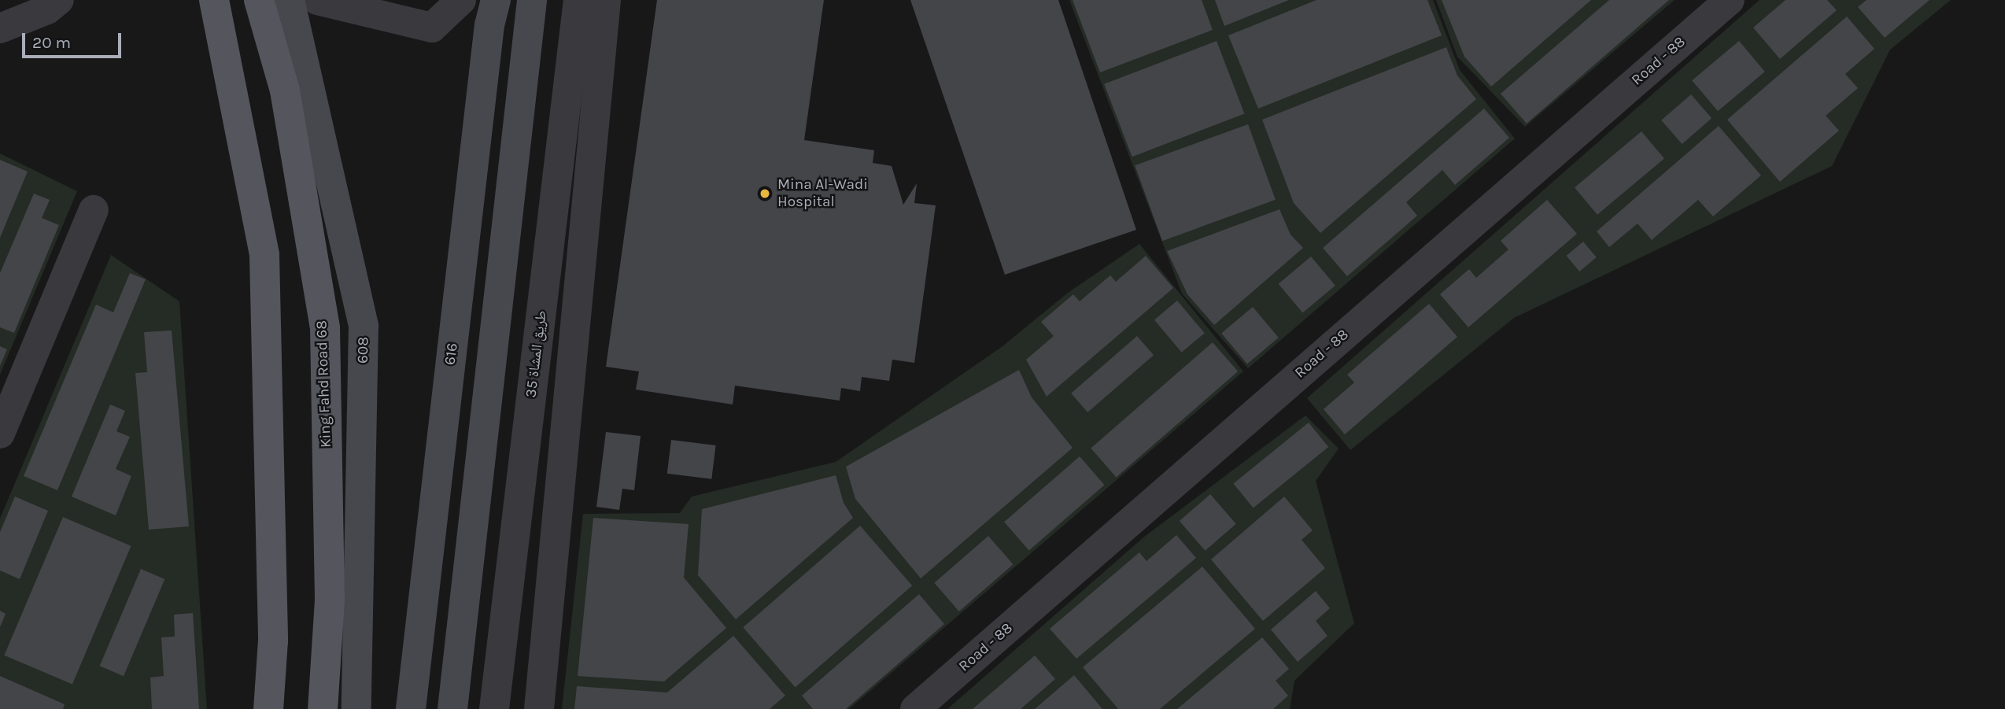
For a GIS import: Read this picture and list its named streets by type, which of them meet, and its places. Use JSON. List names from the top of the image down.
{
  "streets": {
    "main road": ["608", "616", "King Fahd Road 68"],
    "street": ["Road - 88", "طريق المشاة 35"]
  },
  "places": ["Mina Al-Wadi Hospital"],
  "scale_bar": "20 m"
}
